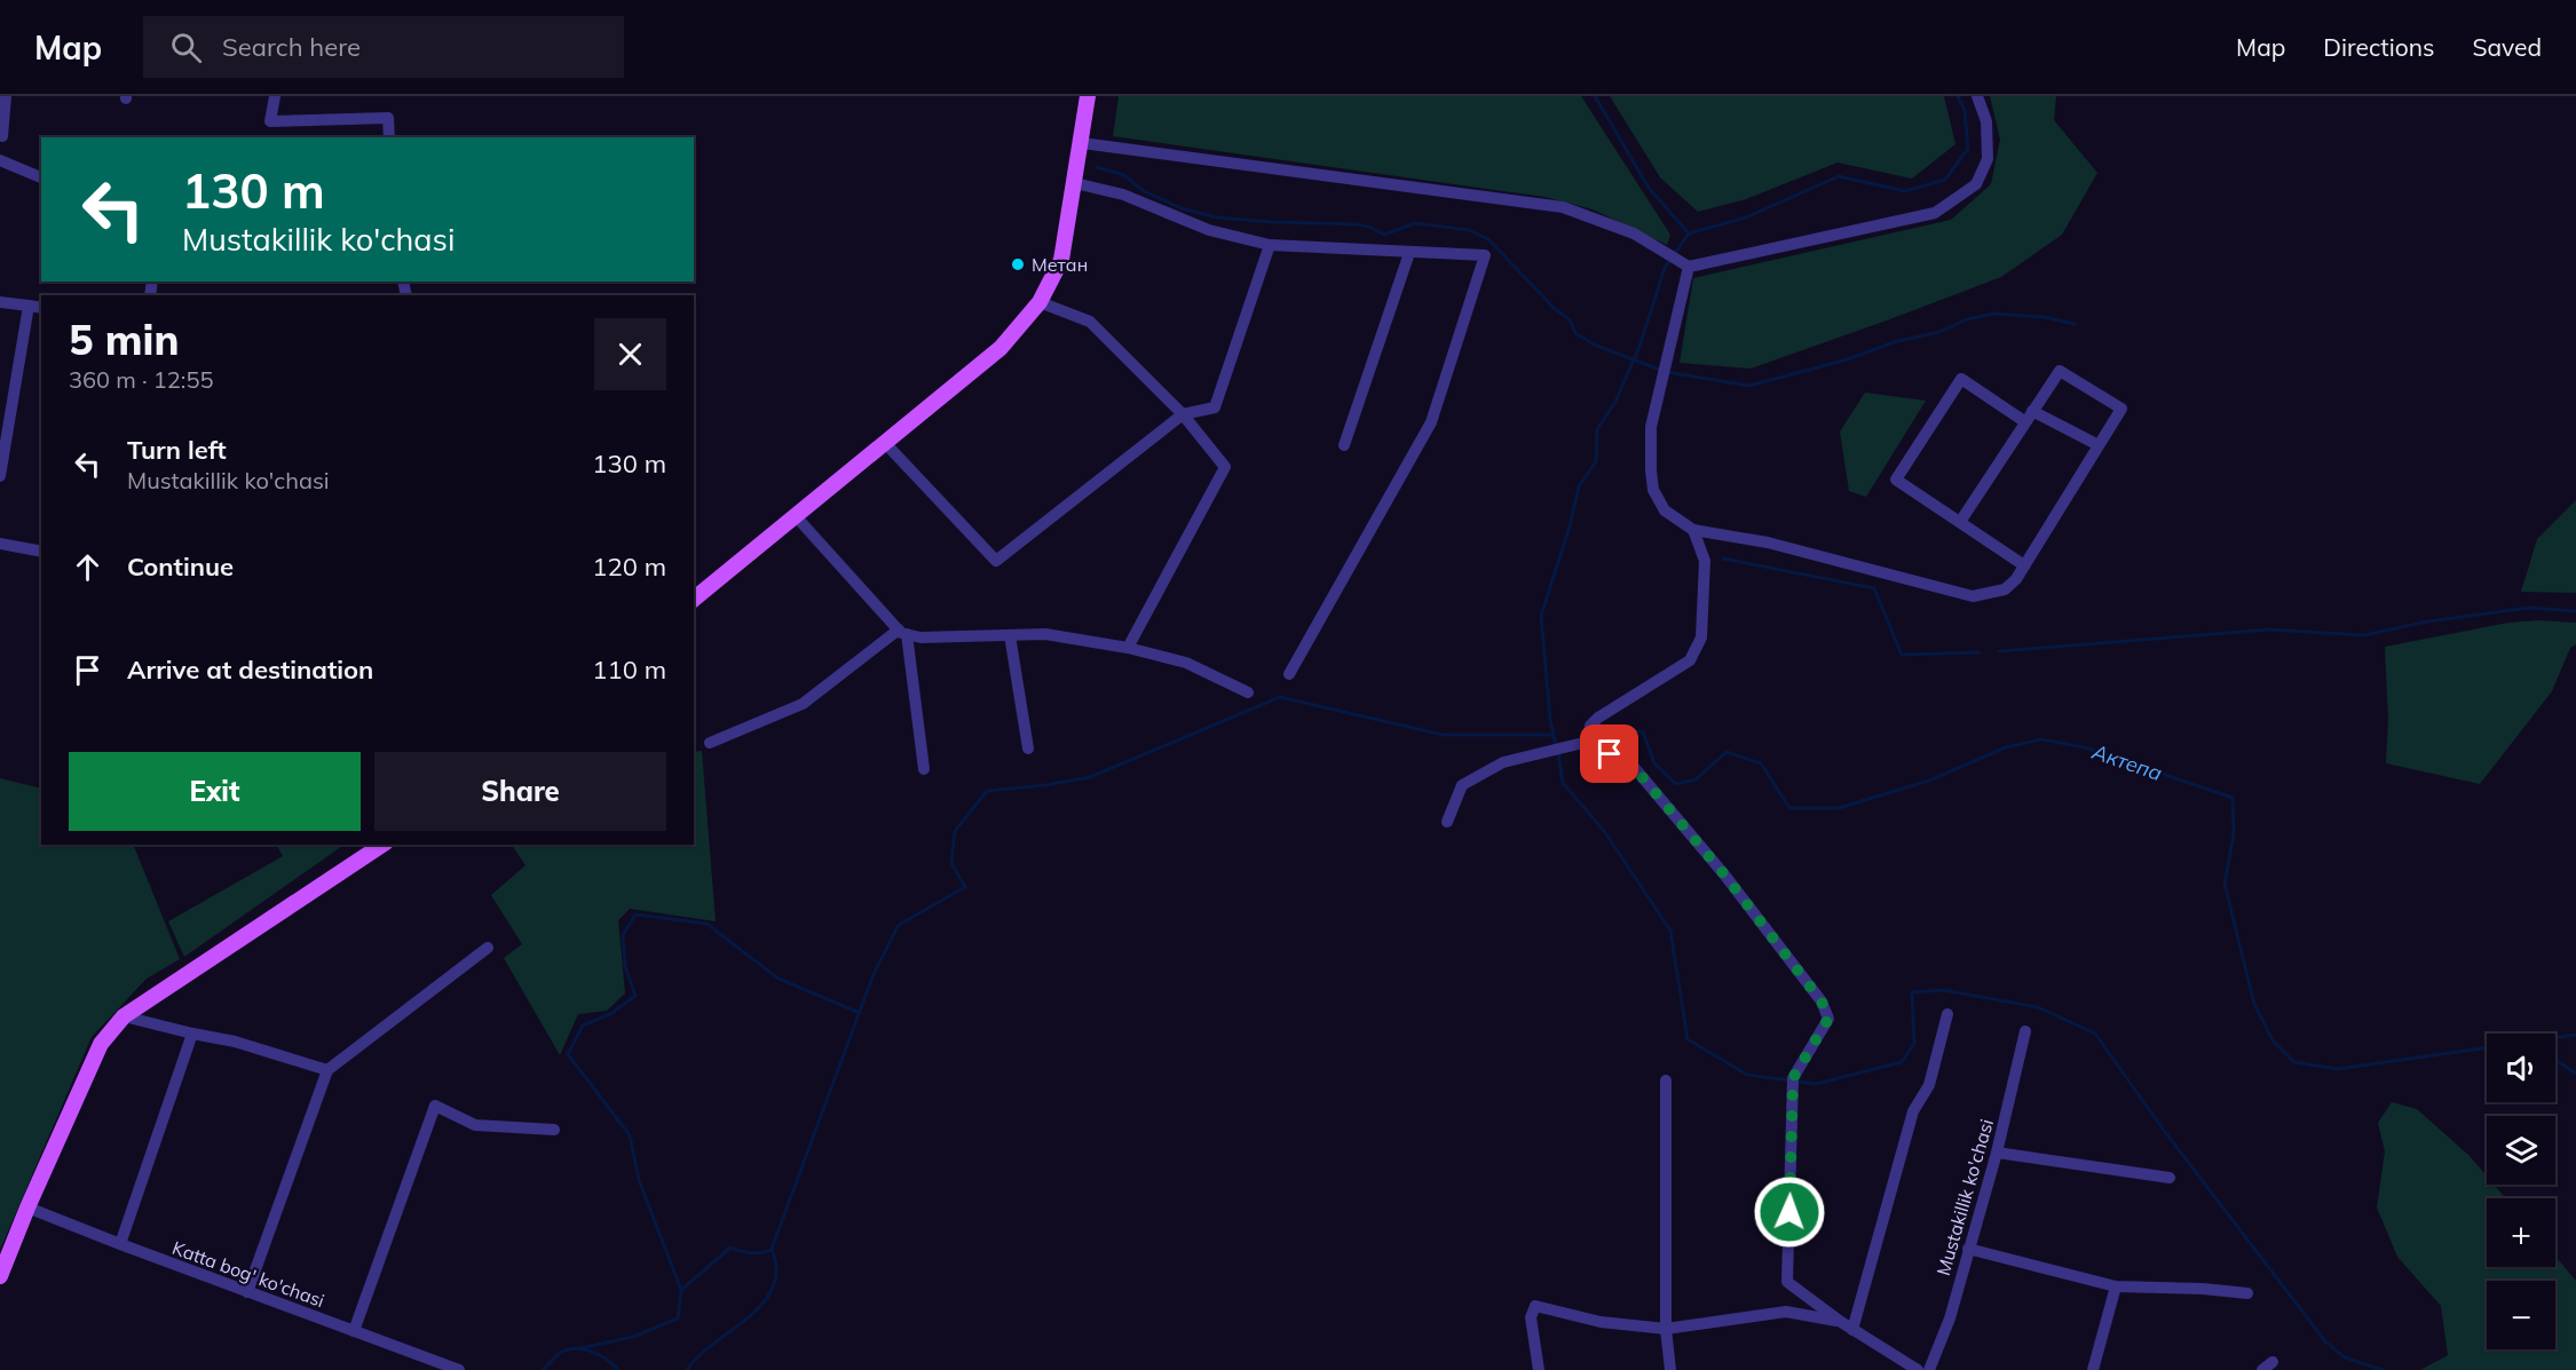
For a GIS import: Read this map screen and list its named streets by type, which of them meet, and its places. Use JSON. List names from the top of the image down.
{
  "streets": {
    "street": ["Mustakillik ko'chasi", "Katta bog' ko'chasi"]
  },
  "water": ["Актепа"],
  "places": ["Метан"],
  "page": {
    "header": "Map",
    "search": "Search here",
    "nav": ["Map", "Directions", "Saved"],
    "turn": ["130 m", "Mustakillik ko'chasi"],
    "heading": ["5 min", "360 m · 12:55"],
    "list": [
      {
        "name": "Turn left",
        "note": "Mustakillik ko'chasi",
        "value": "130 m"
      },
      {
        "name": "Continue",
        "value": "120 m"
      },
      {
        "name": "Arrive at destination",
        "value": "110 m"
      }
    ],
    "buttons": ["Exit", "Share"],
    "map_buttons": ["+", "−"]
  }
}
